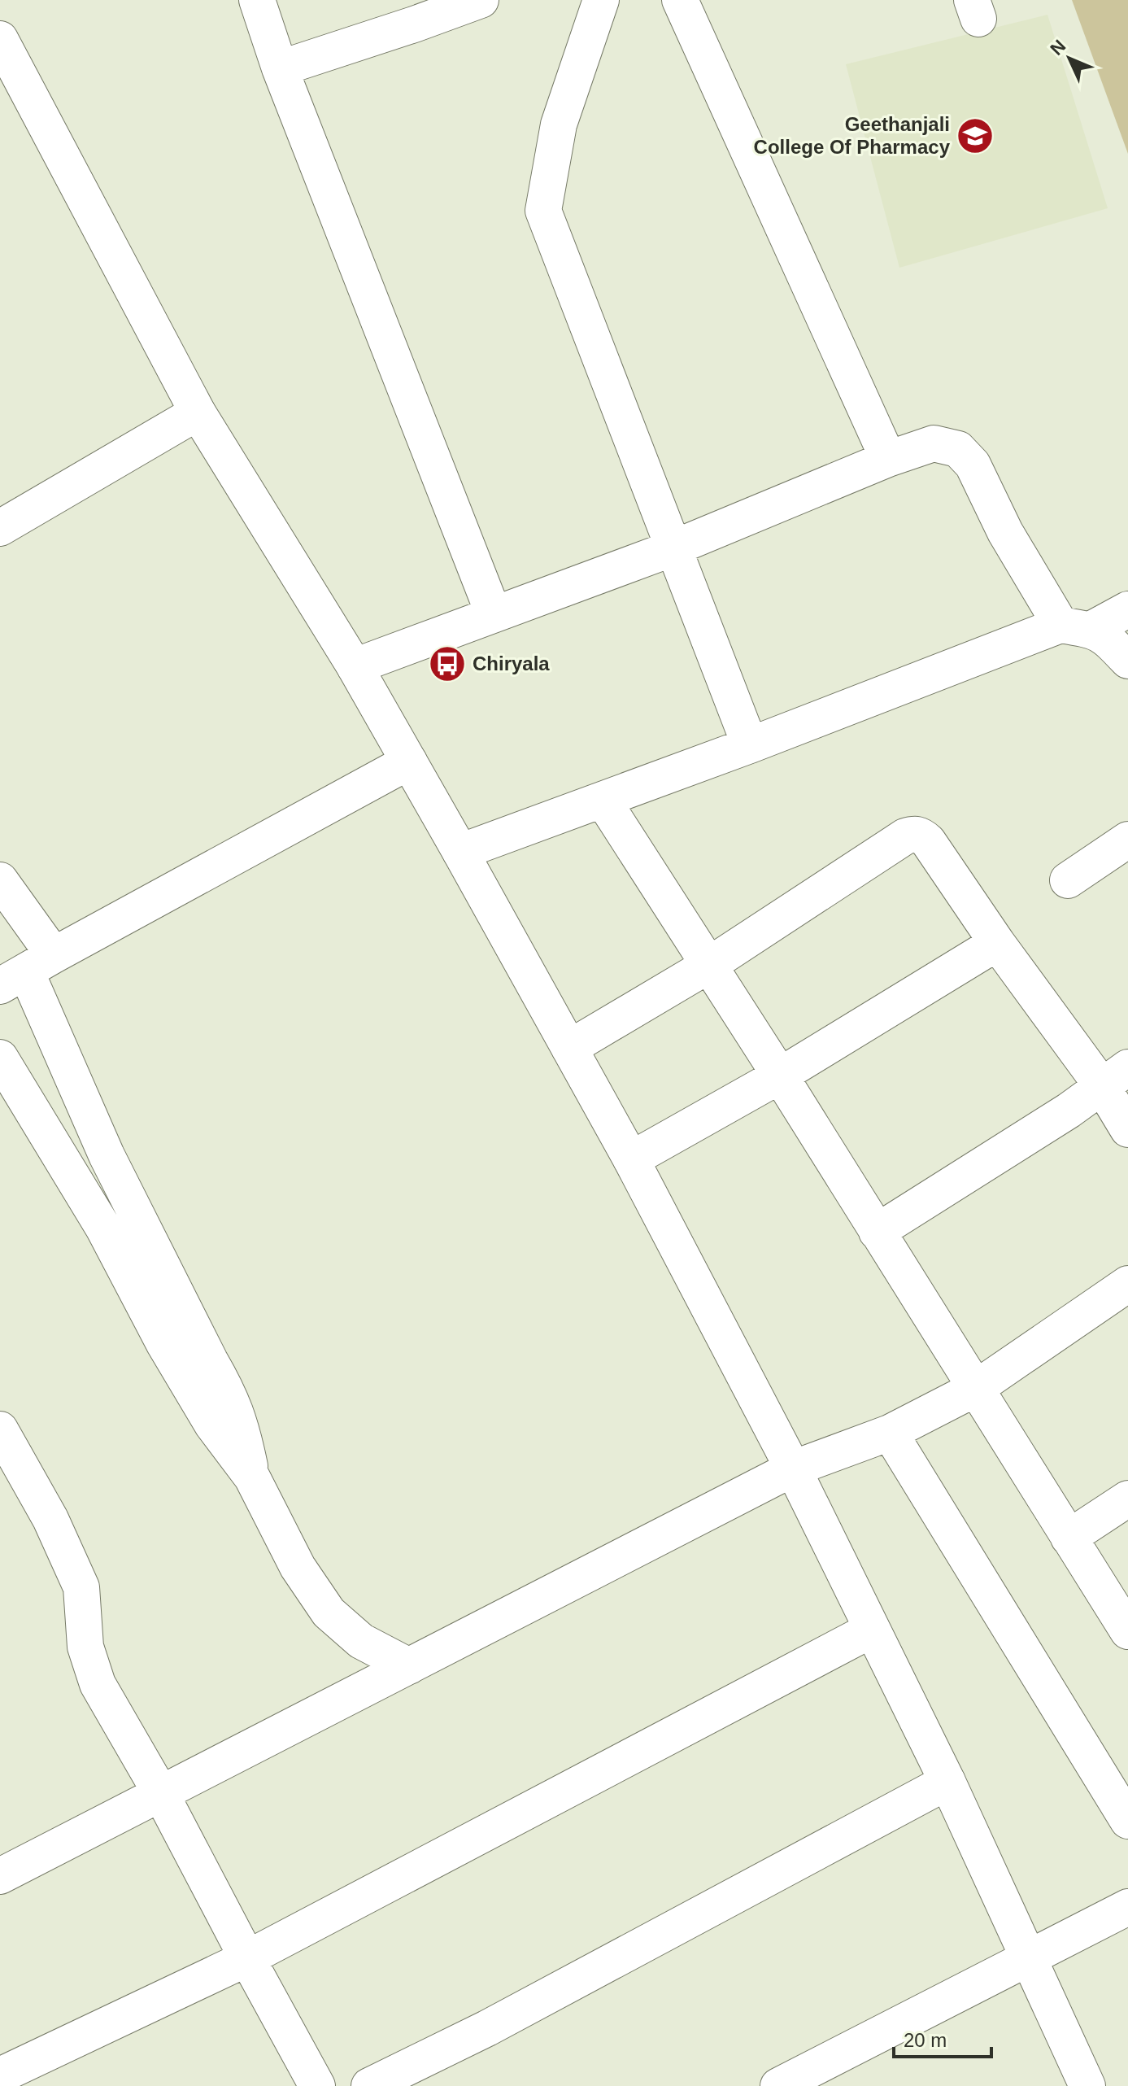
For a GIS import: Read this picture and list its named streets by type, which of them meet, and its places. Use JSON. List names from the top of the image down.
{
  "places": {
    "school or university": ["Geethanjali College Of Pharmacy"],
    "bus stop": ["Chiryala"]
  },
  "scale_bar": "20 m",
  "north": "top left"
}
